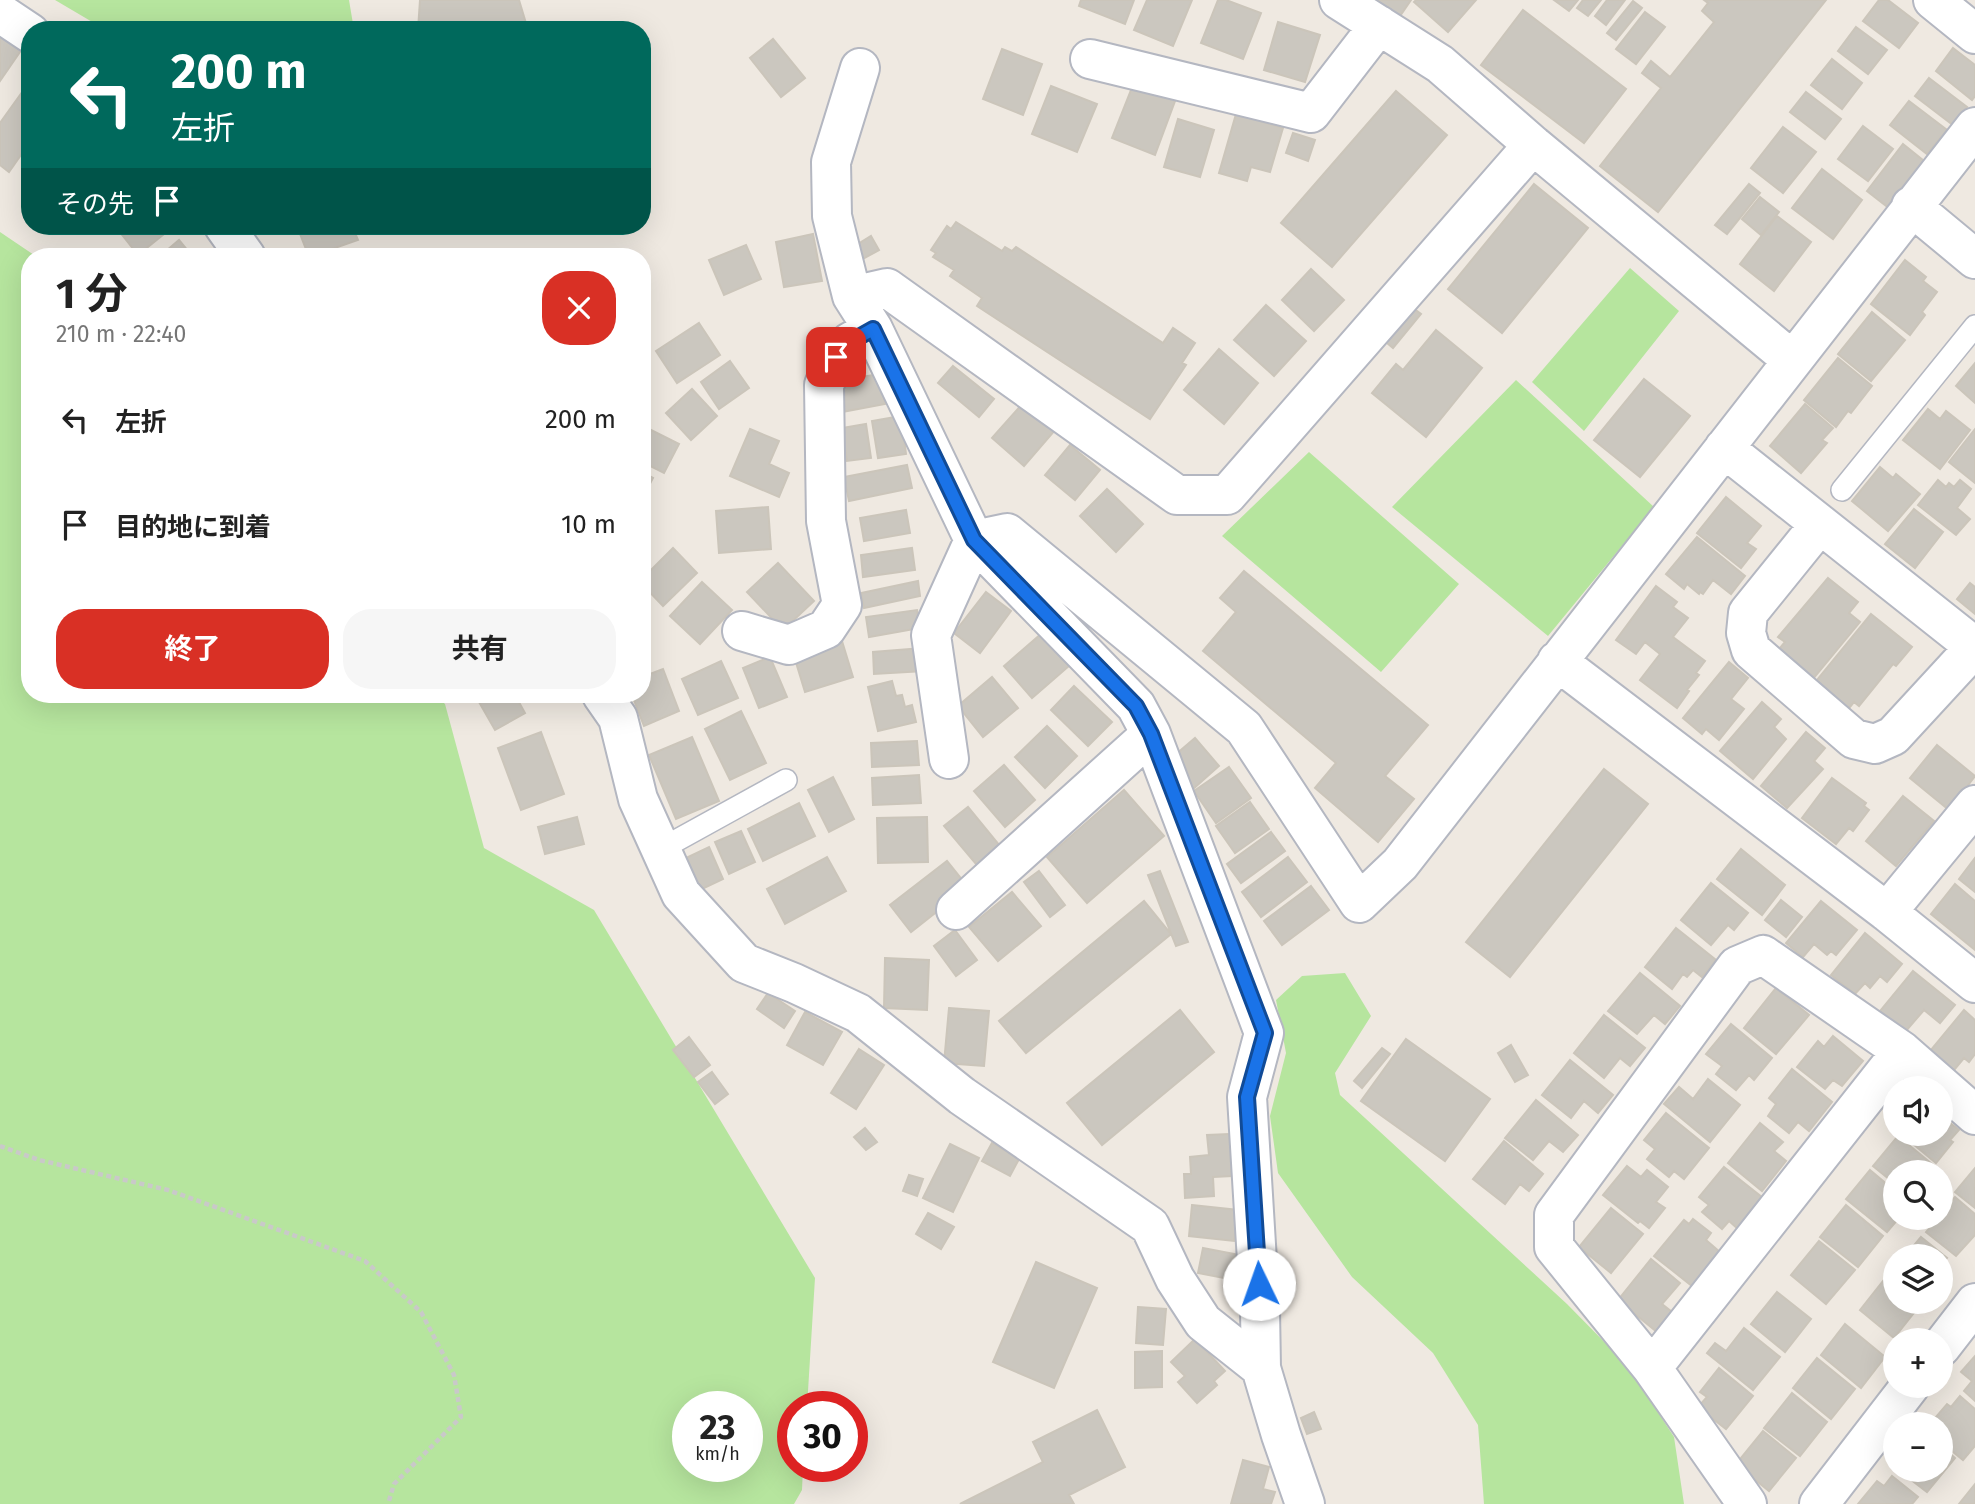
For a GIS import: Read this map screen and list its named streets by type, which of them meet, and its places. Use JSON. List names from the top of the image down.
{
  "page": {
    "turn": ["200 m", "左折"],
    "then": "その先",
    "heading": ["1 分", "210 m · 22:40"],
    "list": [
      {
        "name": "左折",
        "value": "200 m"
      },
      {
        "name": "目的地に到着",
        "value": "10 m"
      }
    ],
    "buttons": ["終了", "共有"],
    "map_buttons": ["+", "−"],
    "speed": "23 km/h",
    "limit": "30"
  }
}
